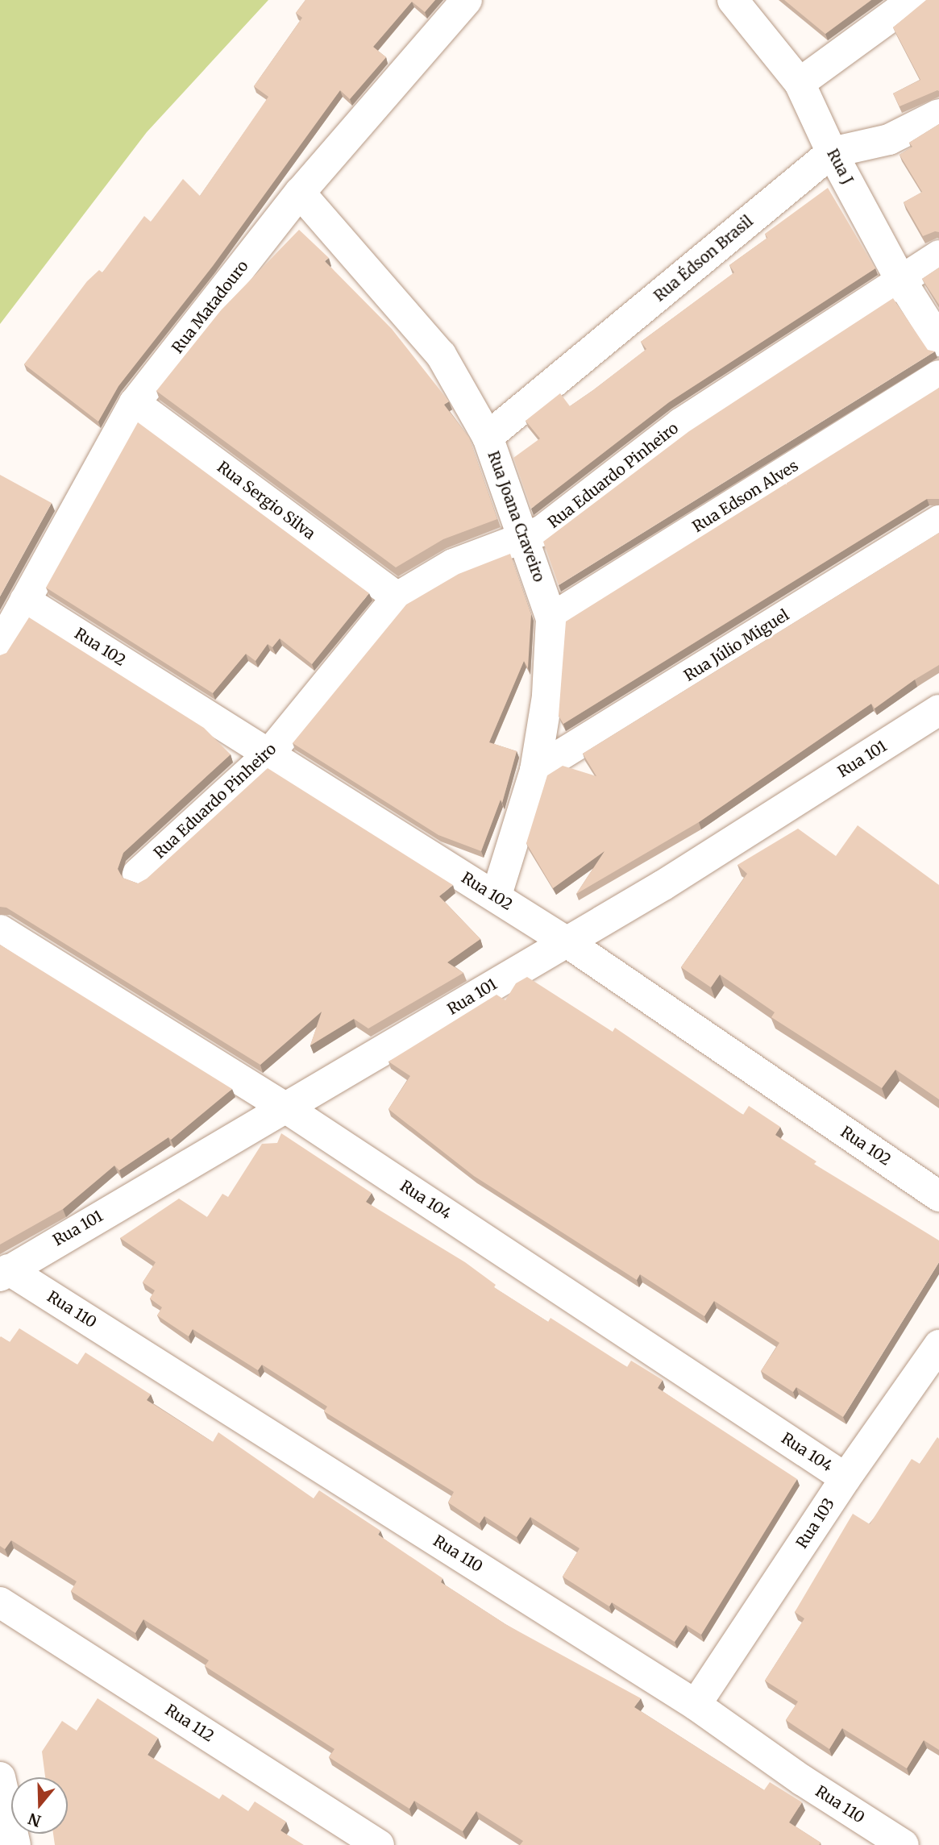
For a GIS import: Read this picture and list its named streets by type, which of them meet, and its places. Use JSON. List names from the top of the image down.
{
  "streets": {
    "street": [
      "Rua J",
      "Rua Édson Brasil",
      "Rua Matadouro",
      "Rua Eduardo Pinheiro",
      "Rua Edson Alves",
      "Rua Sergio Silva",
      "Rua Joana Craveiro",
      "Rua Júlio Miguel",
      "Rua 102",
      "Rua 101",
      "Rua 104",
      "Rua 110",
      "Rua 103",
      "Rua 112"
    ]
  },
  "crossings": [
    ["Rua J", "Rua Édson Brasil"],
    ["Rua J", "Rua Eduardo Pinheiro"],
    ["Rua Édson Brasil", "Rua Joana Craveiro"],
    ["Rua Matadouro", "Rua Sergio Silva"],
    ["Rua Matadouro", "Rua Joana Craveiro"],
    ["Rua Matadouro", "Rua 102"],
    ["Rua Eduardo Pinheiro", "Rua Sergio Silva"],
    ["Rua Eduardo Pinheiro", "Rua Joana Craveiro"],
    ["Rua Eduardo Pinheiro", "Rua 102"],
    ["Rua Edson Alves", "Rua Joana Craveiro"],
    ["Rua Joana Craveiro", "Rua Júlio Miguel"],
    ["Rua Joana Craveiro", "Rua 102"],
    ["Rua 102", "Rua 101"],
    ["Rua 101", "Rua 104"],
    ["Rua 101", "Rua 110"],
    ["Rua 104", "Rua 103"],
    ["Rua 110", "Rua 103"]
  ],
  "north": "bottom"
}
